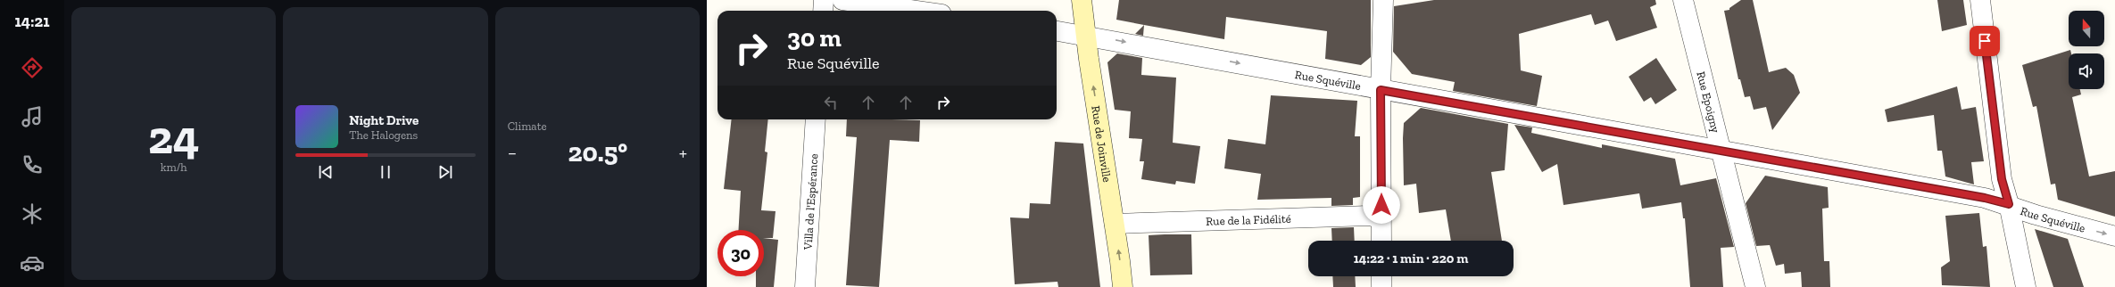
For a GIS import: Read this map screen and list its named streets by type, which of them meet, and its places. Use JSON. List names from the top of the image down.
{
  "streets": {
    "street": [
      "Rue Squéville",
      "Rue Epoigny",
      "Rue de Joinville",
      "Villa de l'Espérance",
      "Rue de la Fidélité"
    ]
  },
  "crossings": [
    ["Rue Squéville", "Rue Epoigny"],
    ["Rue Squéville", "Rue de Joinville"],
    ["Rue de Joinville", "Rue de la Fidélité"]
  ],
  "one_way": ["Rue Squéville", "Rue de Joinville"],
  "north": "top",
  "page": {
    "tabs": "14:21",
    "tile": [
      ["24", "km/h"],
      "Climate"
    ],
    "turn": ["30 m", "Rue Squéville"],
    "song": ["Night Drive", "The Halogens"],
    "heat": ["−", "20.5°", "+"],
    "limit": "30",
    "trip": "14:22 · 1 min · 220 m"
  }
}
